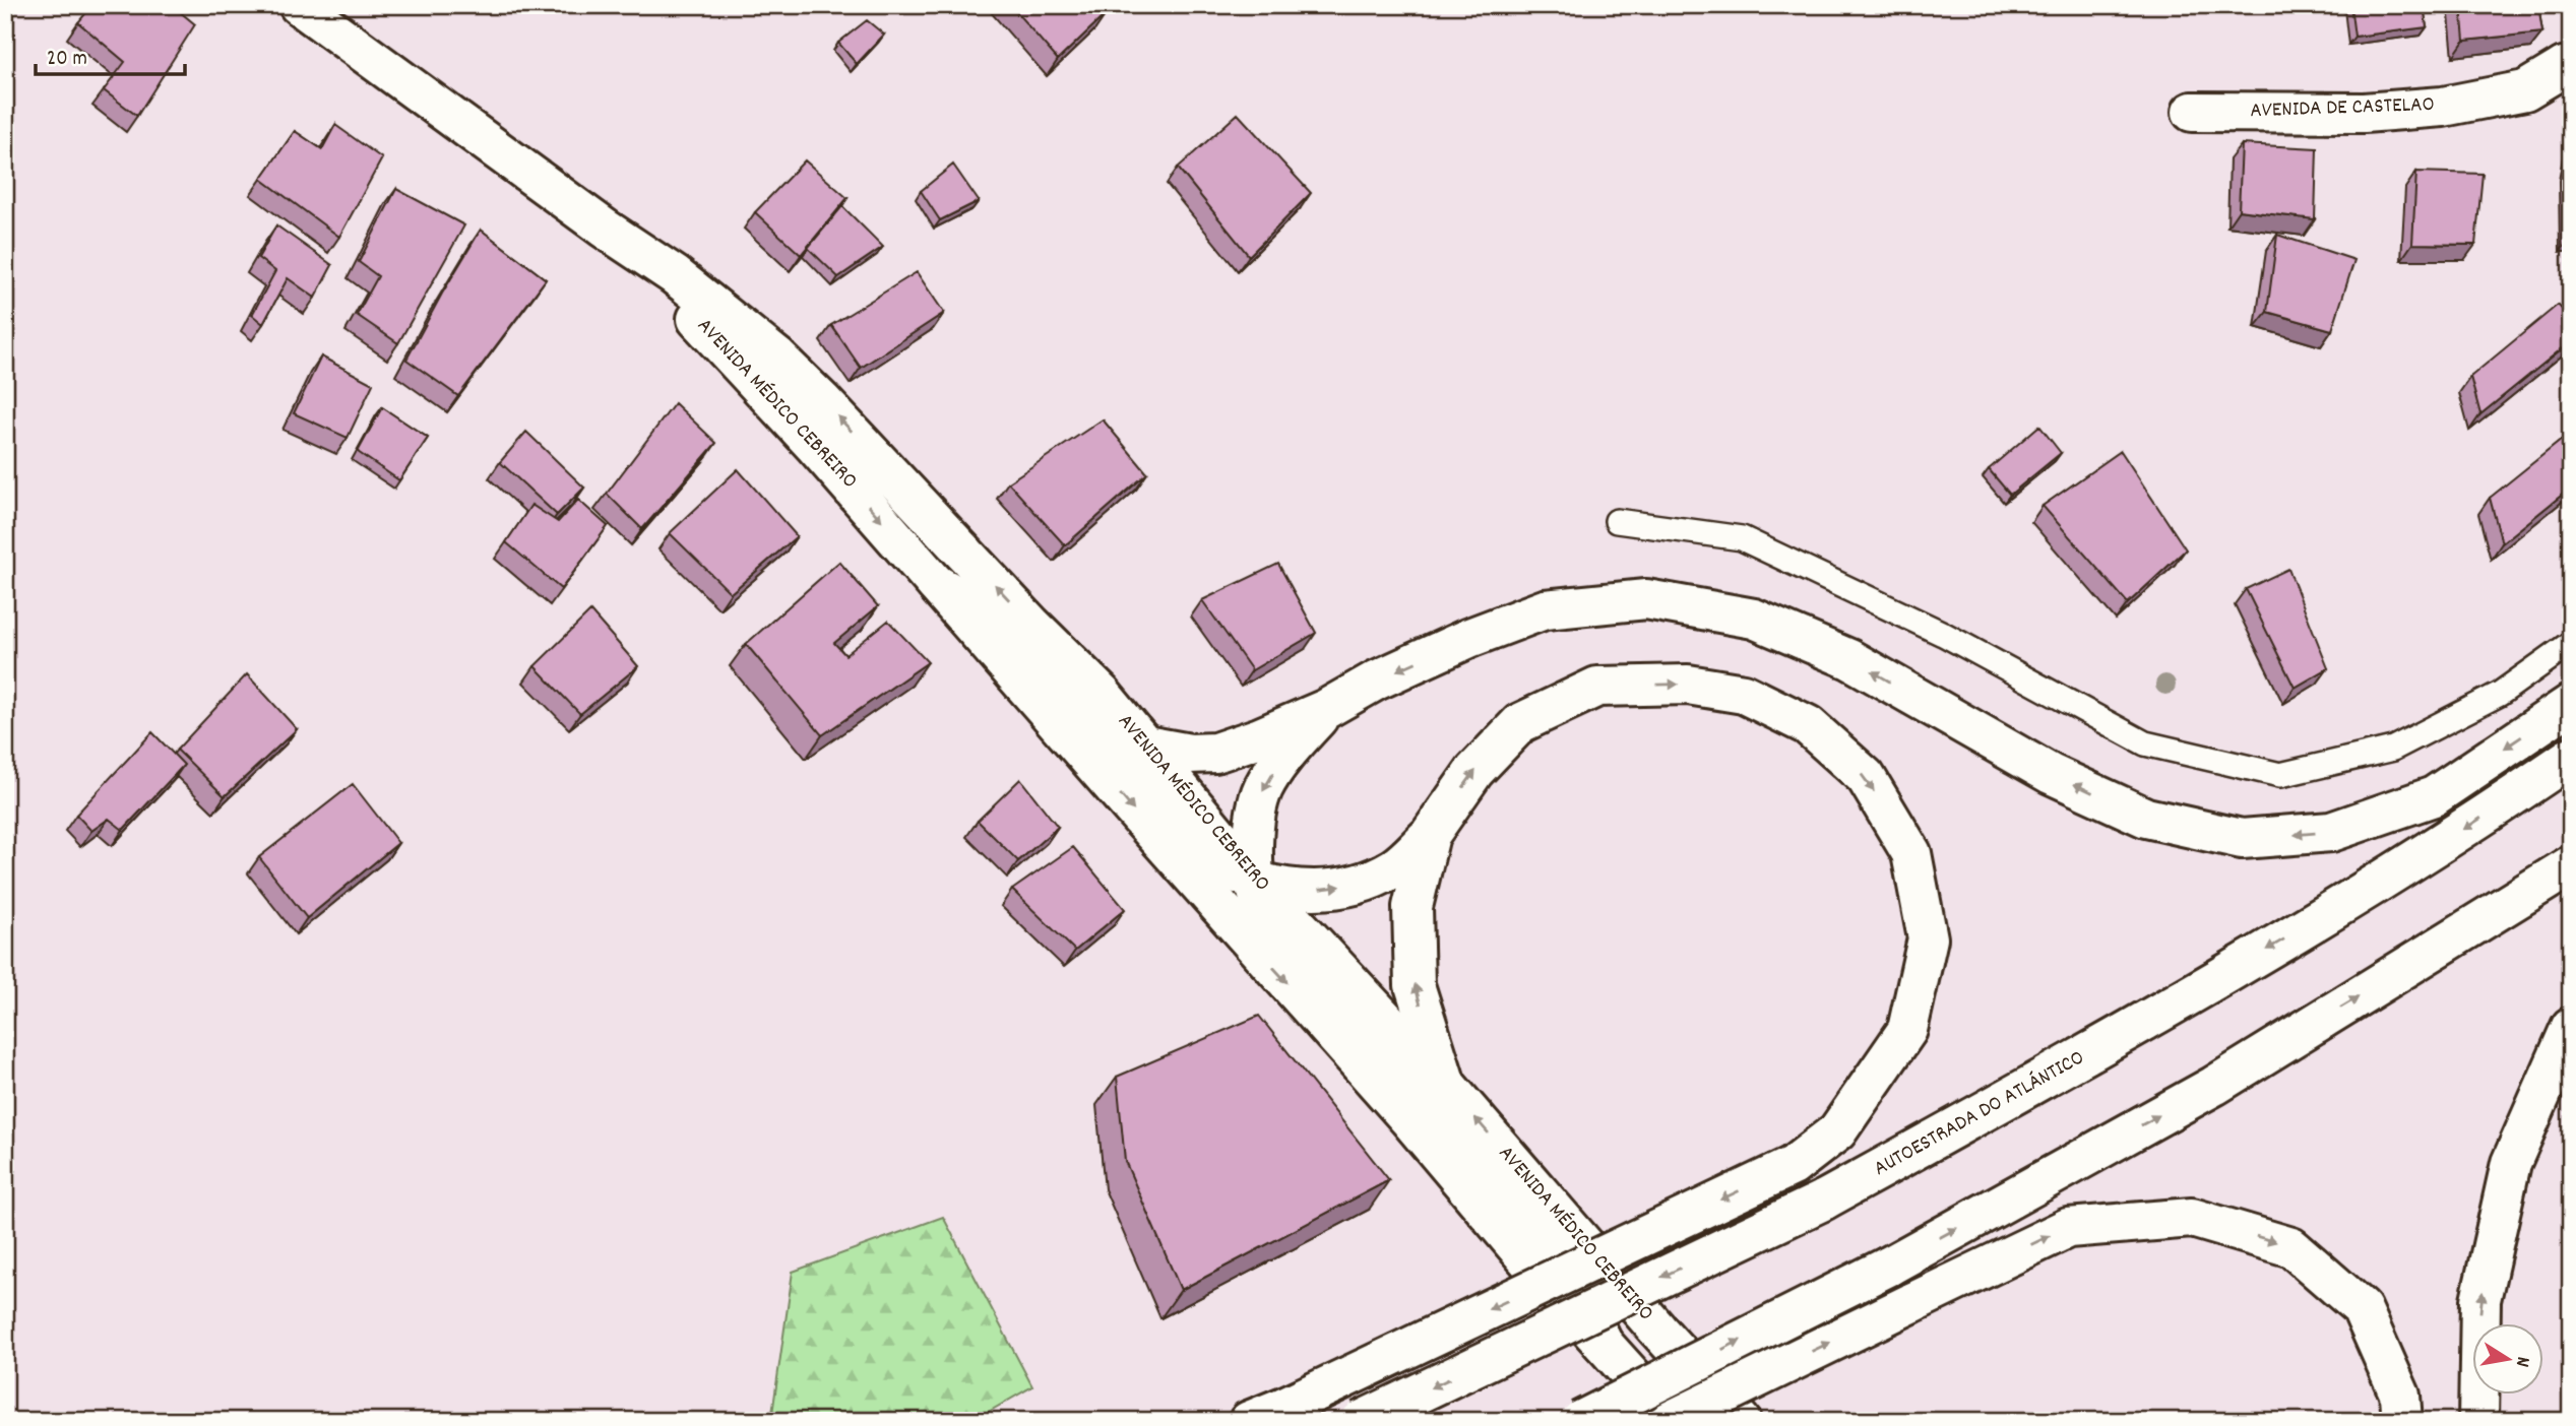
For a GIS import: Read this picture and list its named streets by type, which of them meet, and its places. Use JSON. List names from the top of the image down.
{
  "streets": {
    "main road": ["AVENIDA DE CASTELAO", "AVENIDA MÉDICO CEBREIRO", "AUTOESTRADA DO ATLÁNTICO"]
  },
  "scale_bar": "20 m",
  "north": "right"
}
